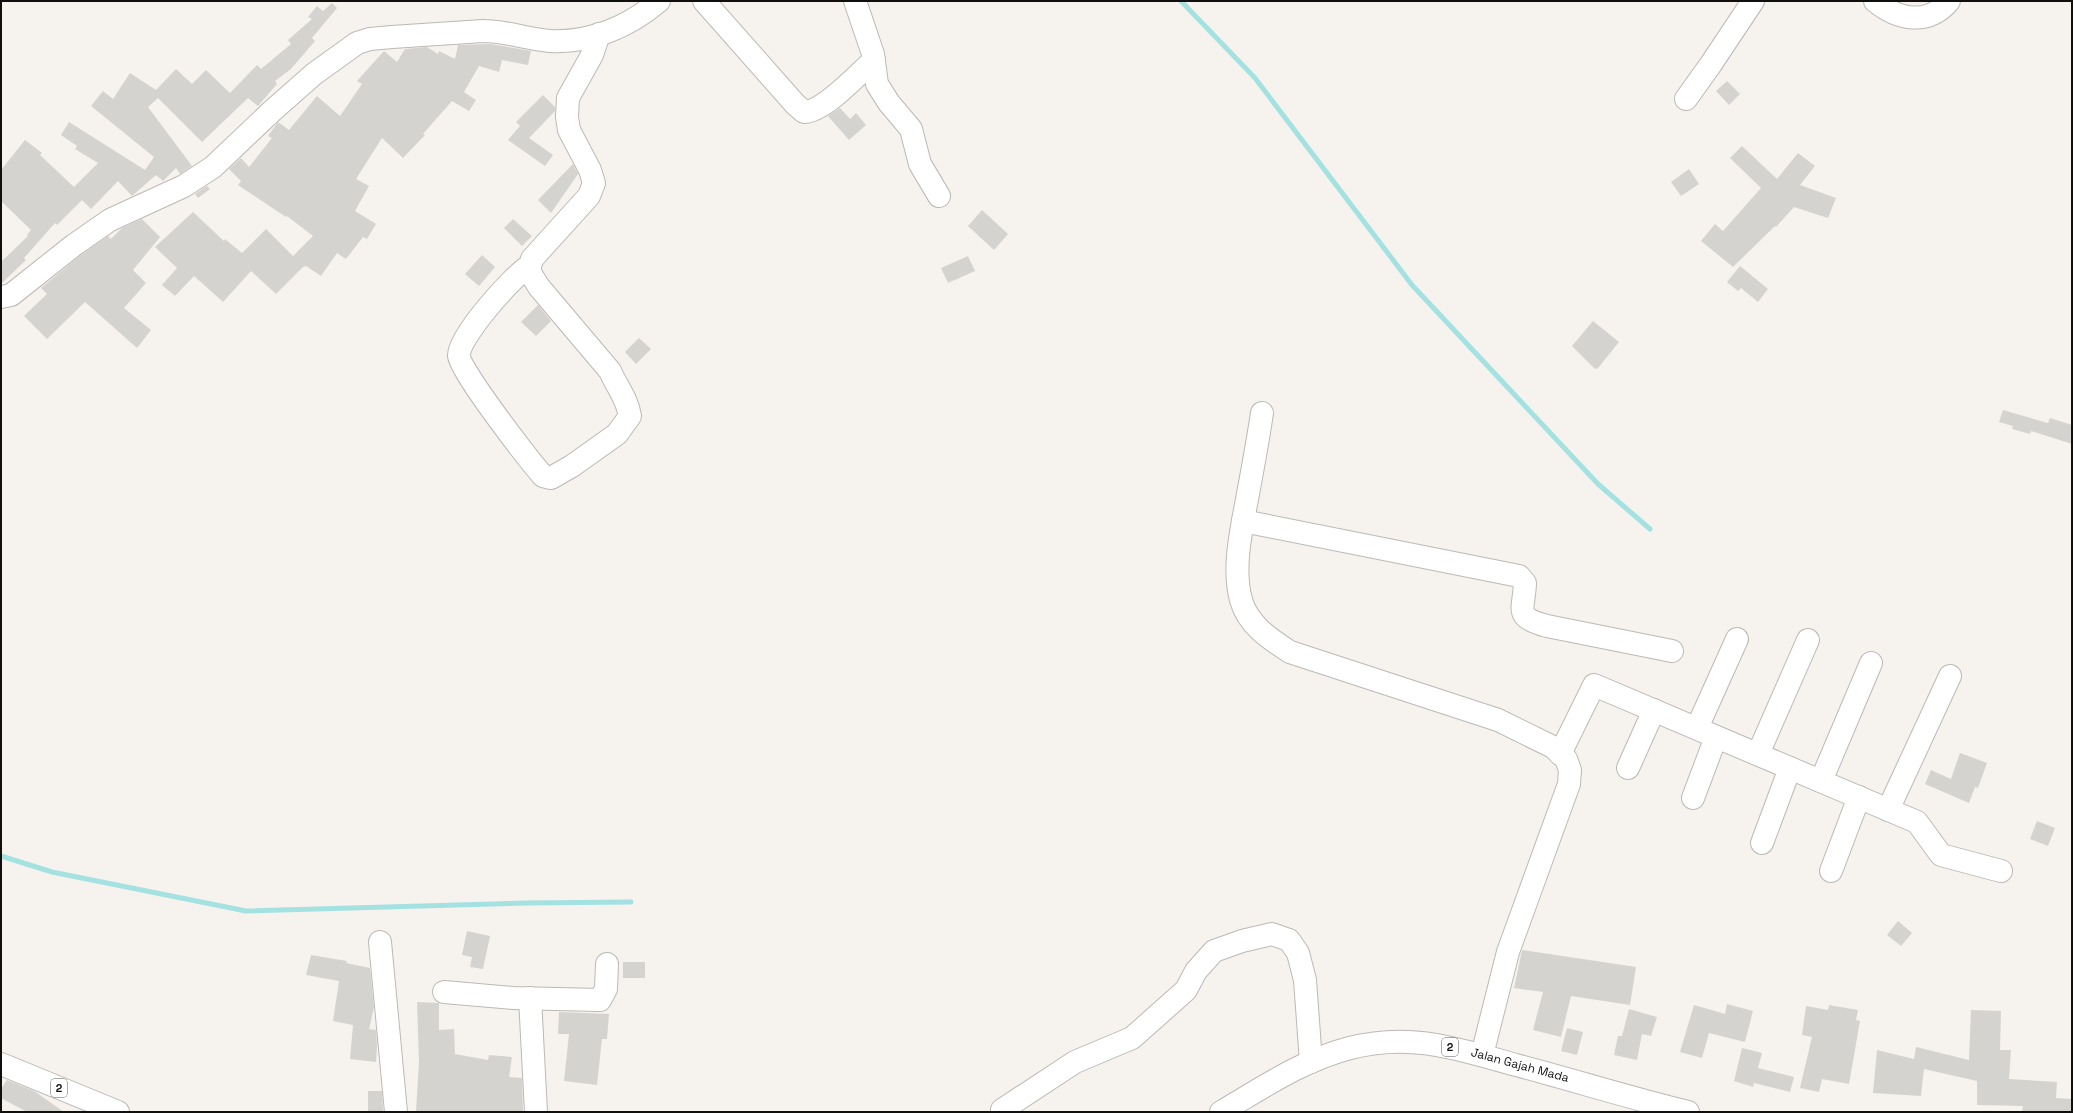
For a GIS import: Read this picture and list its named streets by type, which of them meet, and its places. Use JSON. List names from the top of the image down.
{
  "streets": {
    "main road": ["2", "Jalan Gajah Mada"]
  }
}
